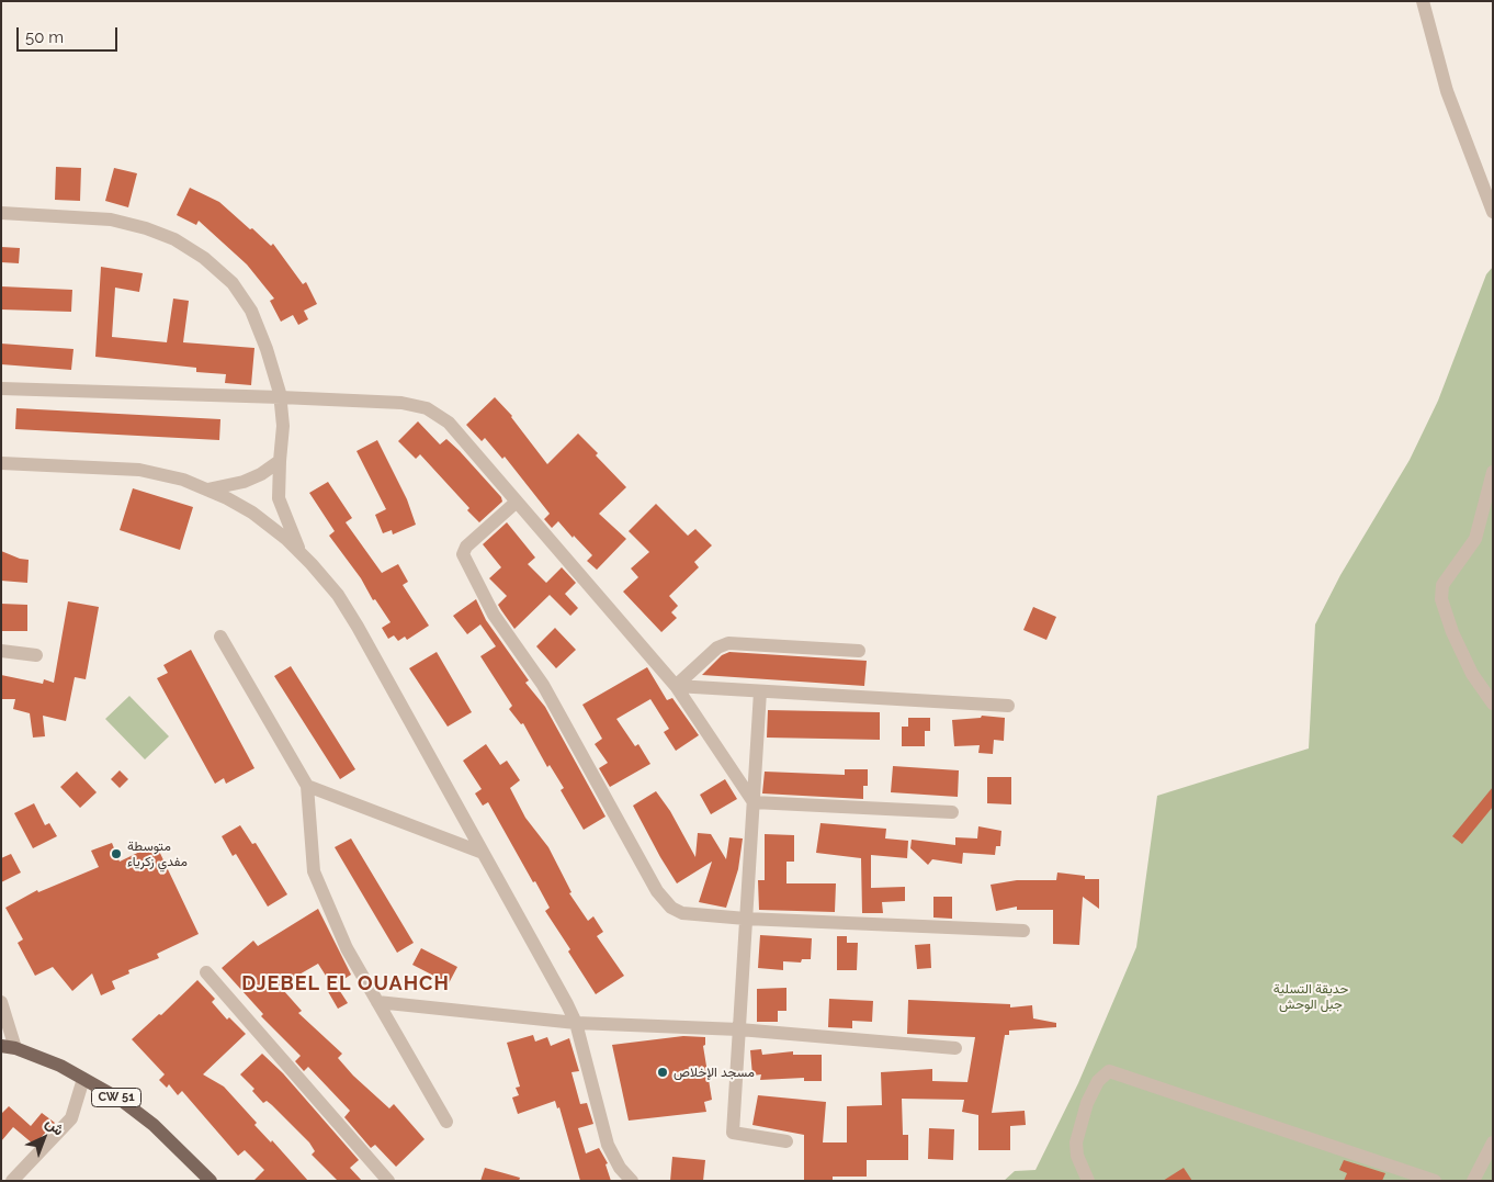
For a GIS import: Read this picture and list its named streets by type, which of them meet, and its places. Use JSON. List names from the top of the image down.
{
  "streets": {
    "main road": ["CW 51"]
  },
  "districts": ["DJEBEL EL OUAHCH"],
  "parks": ["حديقة التسلية جبل الوحش"],
  "places": ["متوسطة مفدي زكرياء", "مسجد الإخلاص"],
  "scale_bar": "50 m",
  "north": "top right"
}
